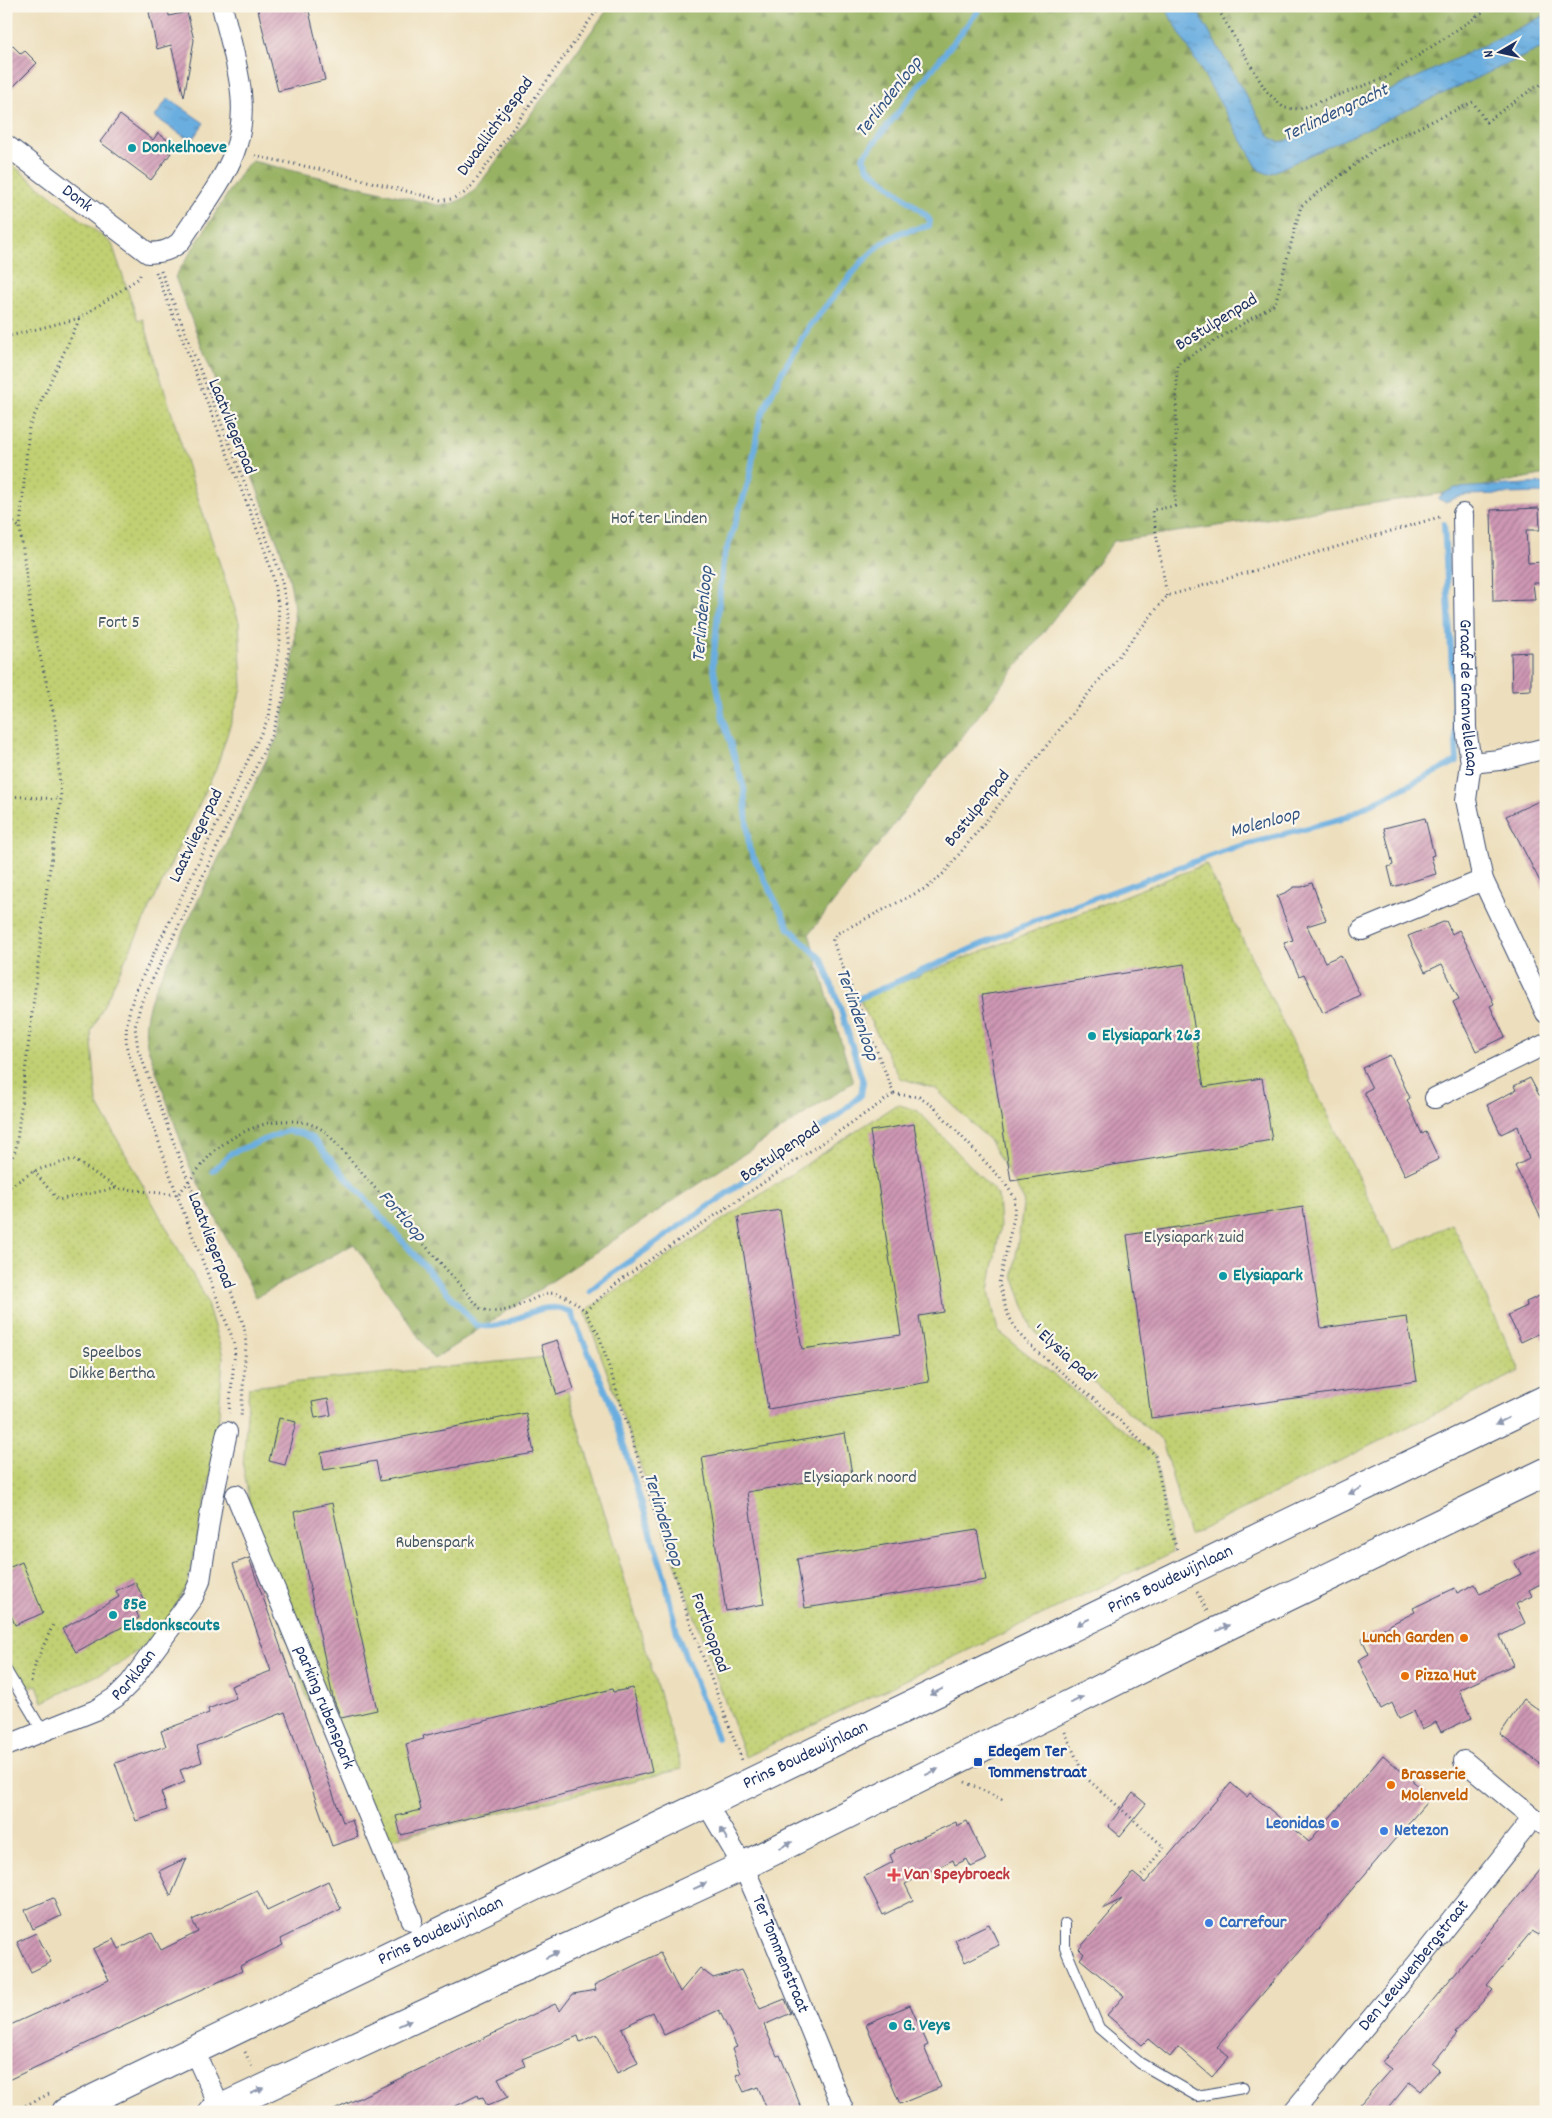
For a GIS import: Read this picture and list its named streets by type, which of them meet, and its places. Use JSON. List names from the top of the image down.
{
  "streets": {
    "main road": ["Prins Boudewijnlaan"],
    "street": [
      "Donk",
      "Graaf de Granvellelaan",
      "Parklaan",
      "parking rubenspark",
      "Ter Tommenstraat",
      "Den Leeuwenbergstraat"
    ],
    "path": [
      "Dwaallichtjespad",
      "Bostulpenpad",
      "Laatvliegerpad",
      "' Elysia pad'",
      "Fortlooppad"
    ]
  },
  "crossings": [
    ["Donk", "Laatvliegerpad"],
    ["Bostulpenpad", "' Elysia pad'"],
    ["Bostulpenpad", "Fortlooppad"],
    ["Laatvliegerpad", "Parklaan"],
    ["' Elysia pad'", "Prins Boudewijnlaan"],
    ["Prins Boudewijnlaan", "Ter Tommenstraat"]
  ],
  "water": [
    "Terlindenloop",
    "Terlindengracht",
    "Molenloop",
    "Fortloop"
  ],
  "parks": [
    "Hof ter Linden",
    "Fort 5",
    "Elysiapark zuid",
    "Speelbos Dikke Bertha",
    "Elysiapark noord",
    "Rubenspark"
  ],
  "places": {
    "other": [
      "Donkelhoeve",
      "Elysiapark 263",
      "Elysiapark",
      "85e Elsdonkscouts",
      "Lunch Garden",
      "Pizza Hut",
      "Brasserie Molenveld",
      "Leonidas",
      "Netezon",
      "Carrefour",
      "G. Veys"
    ],
    "transit": ["Edegem Ter Tommenstraat"],
    "health": ["Van Speybroeck"]
  },
  "north": "left"
}
